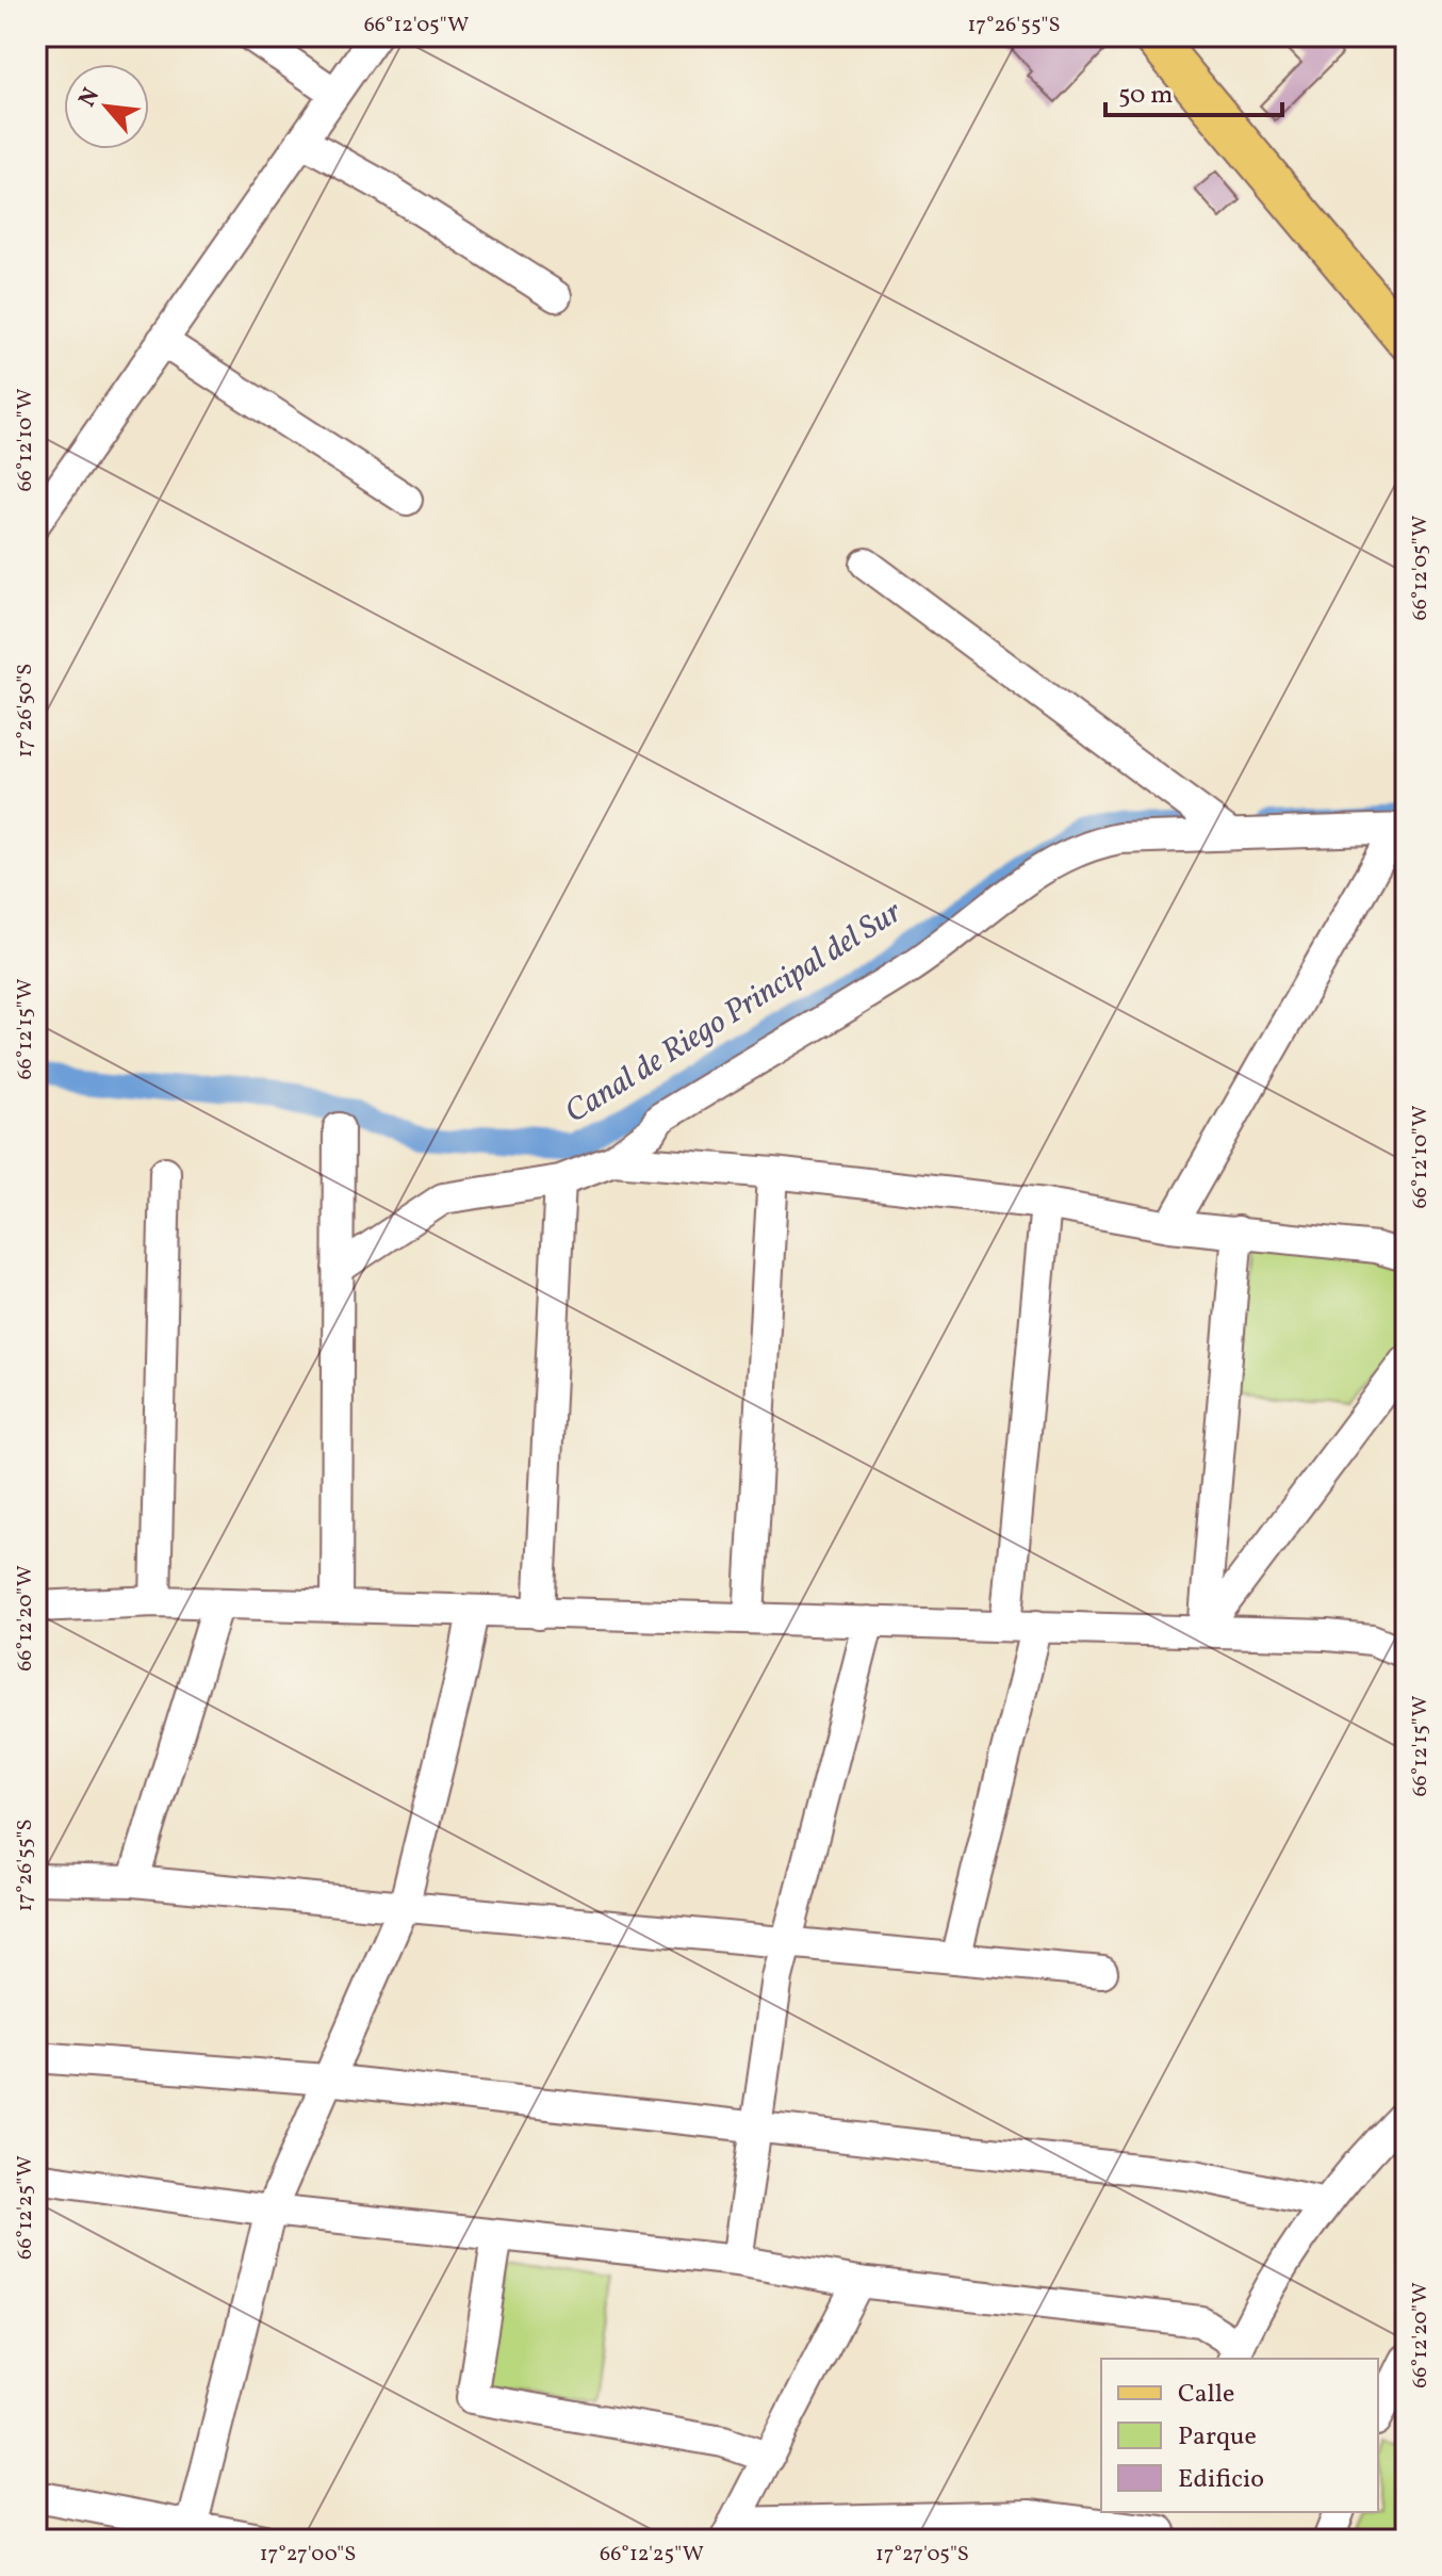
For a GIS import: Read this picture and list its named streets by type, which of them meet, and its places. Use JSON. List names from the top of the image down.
{
  "water": ["Canal de Riego Principal del Sur"],
  "legend": ["Calle", "Parque", "Edificio"],
  "scale_bar": "50 m",
  "north": "top left",
  "coordinates": [
    "66°12'05\"W",
    "17°26'55\"S",
    "66°12'10\"W",
    "17°26'50\"S",
    "66°12'15\"W",
    "66°12'20\"W",
    "66°12'25\"W",
    "17°27'00\"S",
    "17°27'05\"S"
  ]
}
